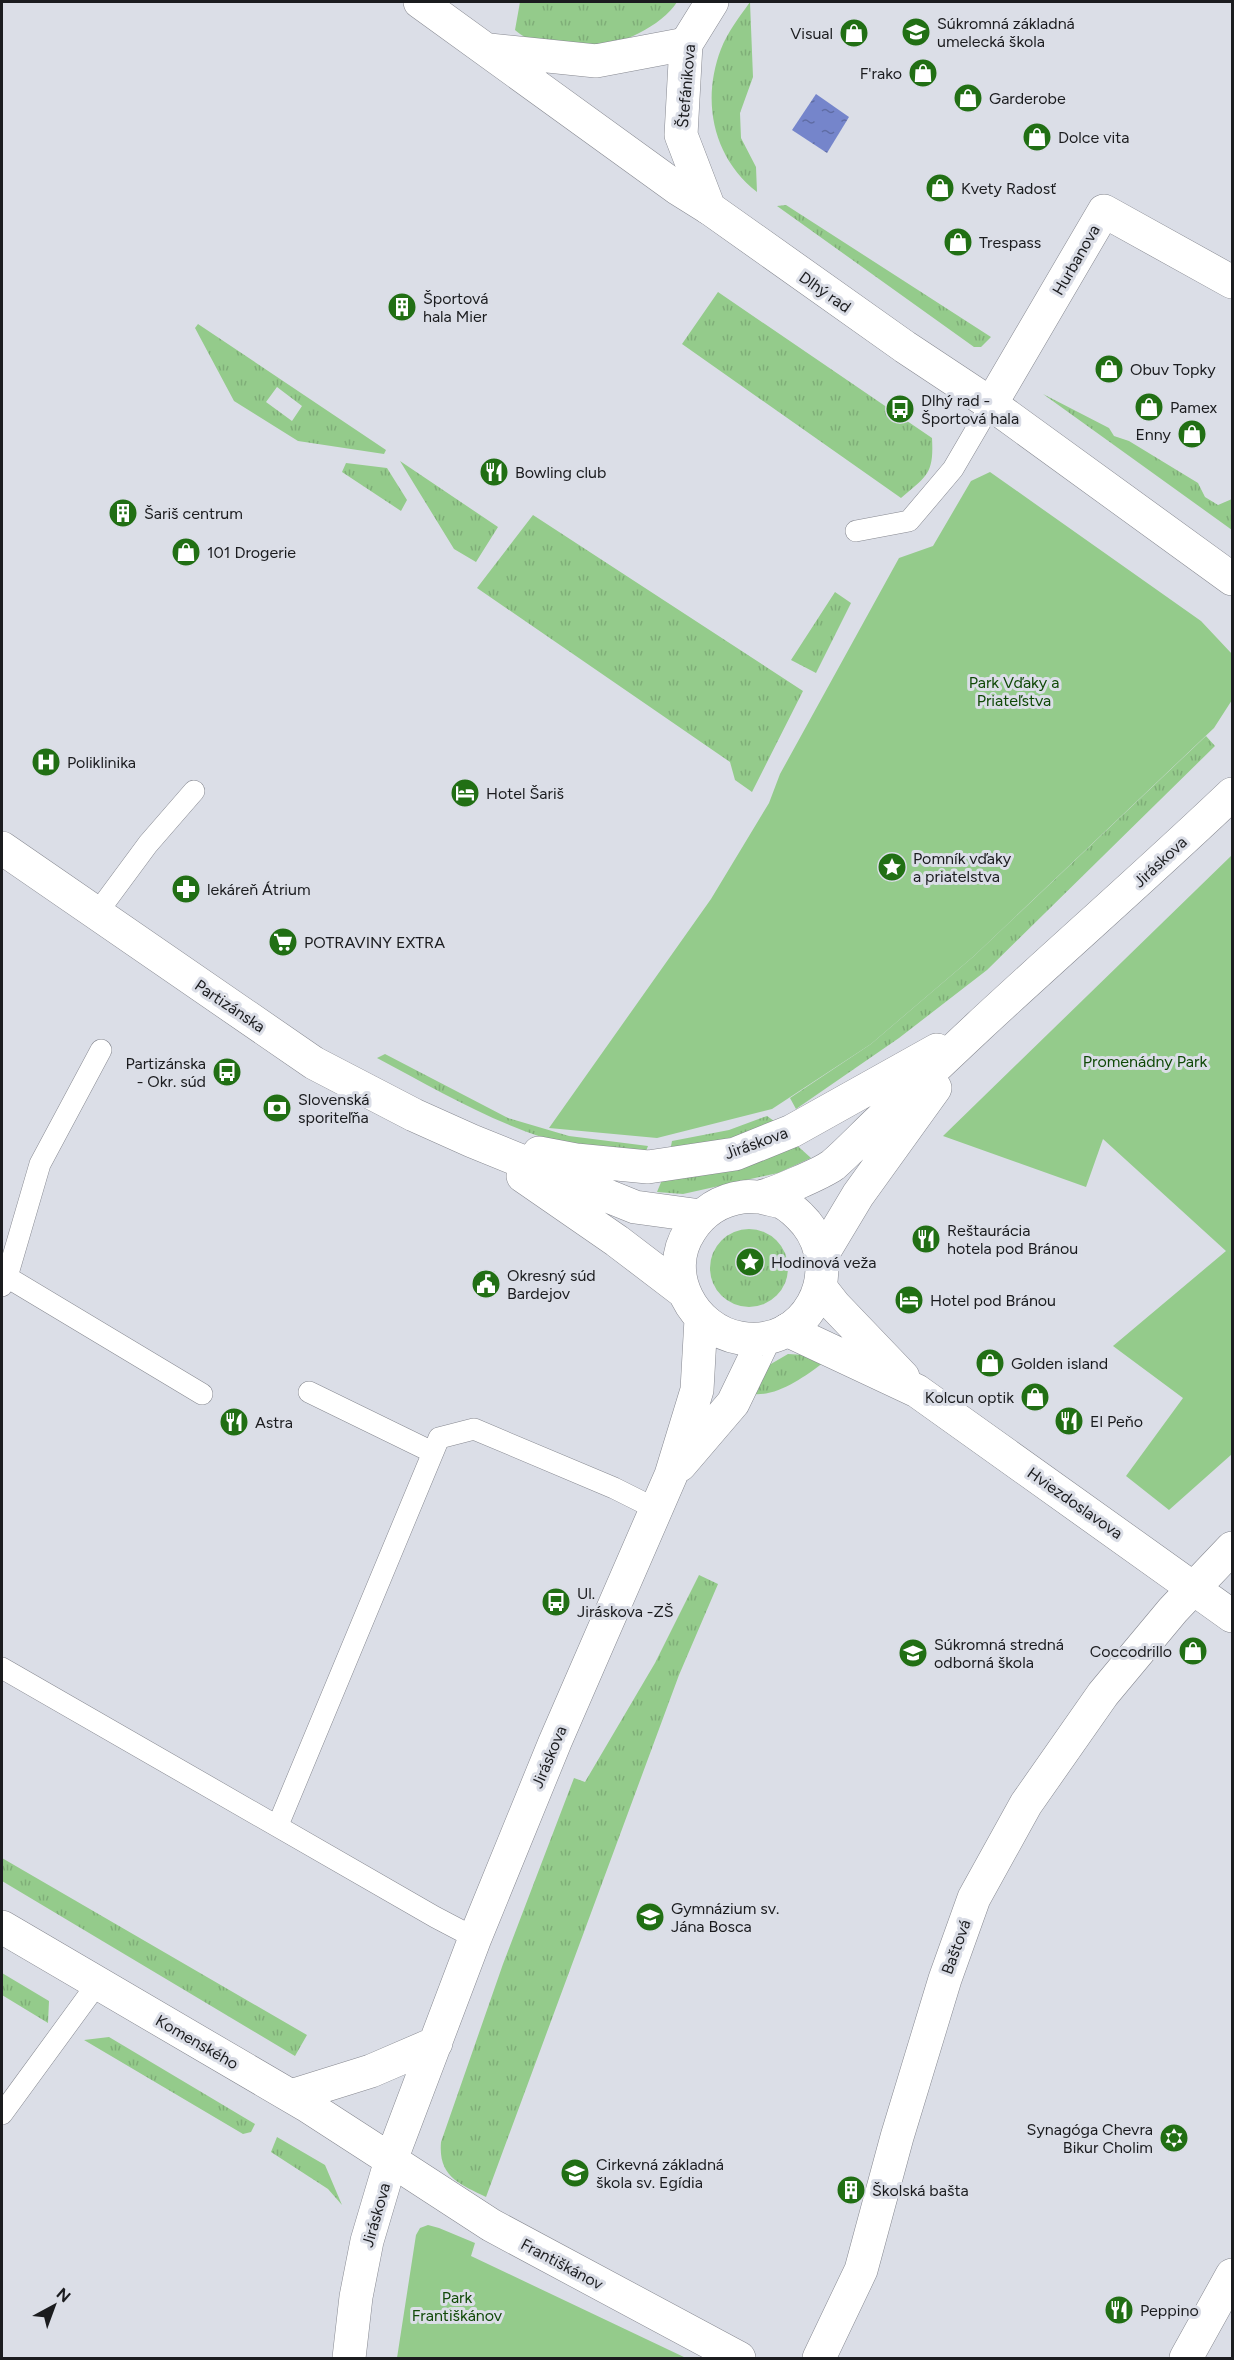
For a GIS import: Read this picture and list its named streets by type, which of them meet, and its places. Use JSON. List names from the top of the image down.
{
  "streets": {
    "street": [
      "Štefánikova",
      "Hurbanova",
      "Dlhý rad",
      "Jiráskova",
      "Partizánska",
      "Hviezdoslavova",
      "Baštová",
      "Komenského",
      "Františkánov"
    ]
  },
  "crossings": [
    ["Štefánikova", "Dlhý rad"],
    ["Hurbanova", "Dlhý rad"],
    ["Jiráskova", "Partizánska"],
    ["Jiráskova", "Hviezdoslavova"],
    ["Jiráskova", "Komenského"],
    ["Jiráskova", "Františkánov"],
    ["Partizánska", "Hviezdoslavova"],
    ["Hviezdoslavova", "Baštová"],
    ["Komenského", "Františkánov"]
  ],
  "parks": ["Park Vďaky a Priateľstva", "Promenádny Park", "Park Františkánov"],
  "places": {
    "school or university": [
      "Súkromná základná umelecká škola",
      "Súkromná stredná odborná škola",
      "Gymnázium sv. Jána Bosca",
      "Cirkevná základná škola sv. Egídia"
    ],
    "shop": [
      "Visual",
      "F'rako",
      "Garderobe",
      "Dolce vita",
      "Kvety Radosť",
      "Trespass",
      "Obuv Topky",
      "Pamex",
      "Enny",
      "101 Drogerie",
      "Golden island",
      "Kolcun optik",
      "Coccodrillo"
    ],
    "building": ["Športová hala Mier", "Šariš centrum", "Školská bašta"],
    "bus stop": ["Dlhý rad - Športová hala", "Partizánska - Okr. súd", "Ul. Jiráskova -ZŠ"],
    "restaurant": [
      "Bowling club",
      "Reštaurácia hotela pod Bránou",
      "El Peňo",
      "Astra",
      "Peppino"
    ],
    "hospital": ["Poliklinika"],
    "hotel": ["Hotel Šariš", "Hotel pod Bránou"],
    "place": ["Pomník vďaky a priatelstva", "Hodinová veža"],
    "pharmacy": ["lekáreň Átrium"],
    "supermarket": ["POTRAVINY EXTRA"],
    "bank": ["Slovenská sporiteľňa"],
    "public building": ["Okresný súd Bardejov"],
    "synagogue": ["Synagóga Chevra Bikur Cholim"]
  },
  "north": "top right"
}
